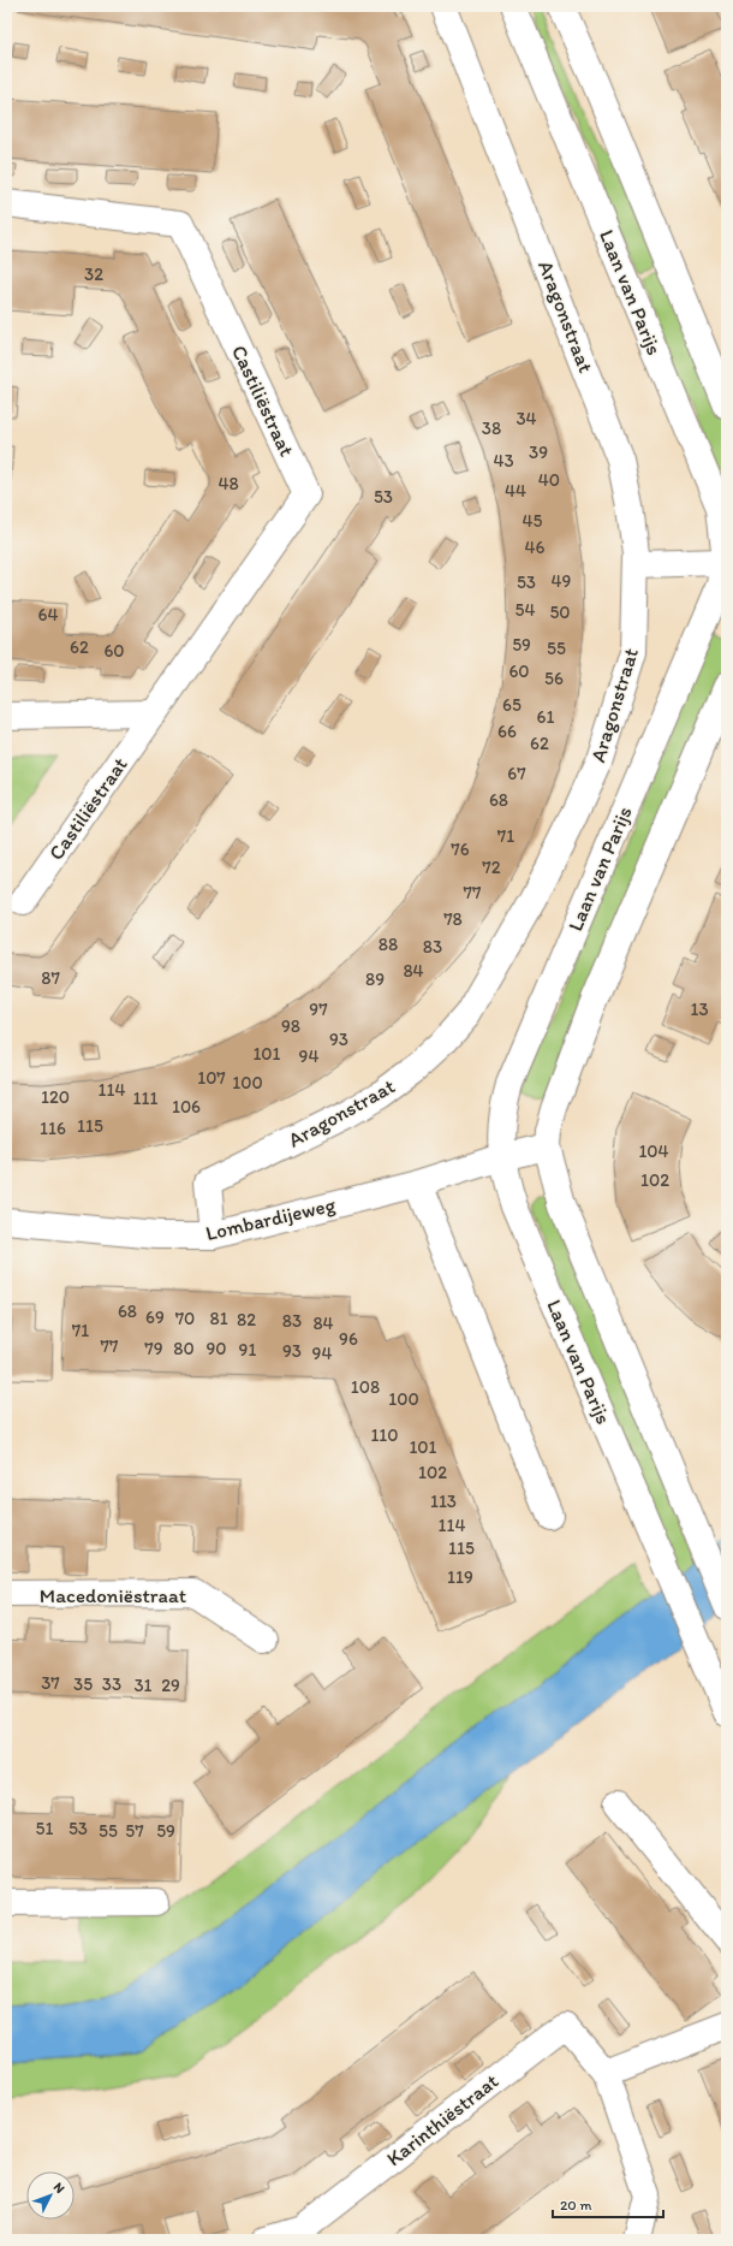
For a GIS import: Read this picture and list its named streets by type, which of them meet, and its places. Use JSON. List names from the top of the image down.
{
  "streets": {
    "street": [
      "Laan van Parijs",
      "Aragonstraat",
      "Castiliëstraat",
      "Lombardijeweg",
      "Macedoniëstraat",
      "Karinthiëstraat"
    ]
  },
  "crossings": [
    ["Laan van Parijs", "Lombardijeweg"],
    ["Aragonstraat", "Lombardijeweg"]
  ],
  "house_numbers": [
    "32",
    "34",
    "38",
    "39",
    "43",
    "40",
    "48",
    "44",
    "53",
    "45",
    "46",
    "49",
    "53",
    "54",
    "50",
    "64",
    "59",
    "62",
    "55",
    "60",
    "60",
    "56",
    "65",
    "61",
    "66",
    "62",
    "67",
    "68",
    "71",
    "76",
    "72",
    "77",
    "78",
    "88",
    "83",
    "84",
    "87",
    "89",
    "97",
    "13",
    "98",
    "93",
    "101",
    "94",
    "107",
    "100",
    "114",
    "120",
    "111",
    "106",
    "115",
    "116",
    "104",
    "102",
    "68",
    "69",
    "70",
    "81",
    "82",
    "83",
    "84",
    "71",
    "96",
    "77",
    "79",
    "80",
    "90",
    "91",
    "93",
    "94",
    "108",
    "100",
    "110",
    "101",
    "102",
    "113",
    "114",
    "115",
    "119",
    "37",
    "35",
    "33",
    "31",
    "29",
    "51",
    "53",
    "55",
    "57",
    "59"
  ],
  "scale_bar": "20 m",
  "north": "top right"
}
